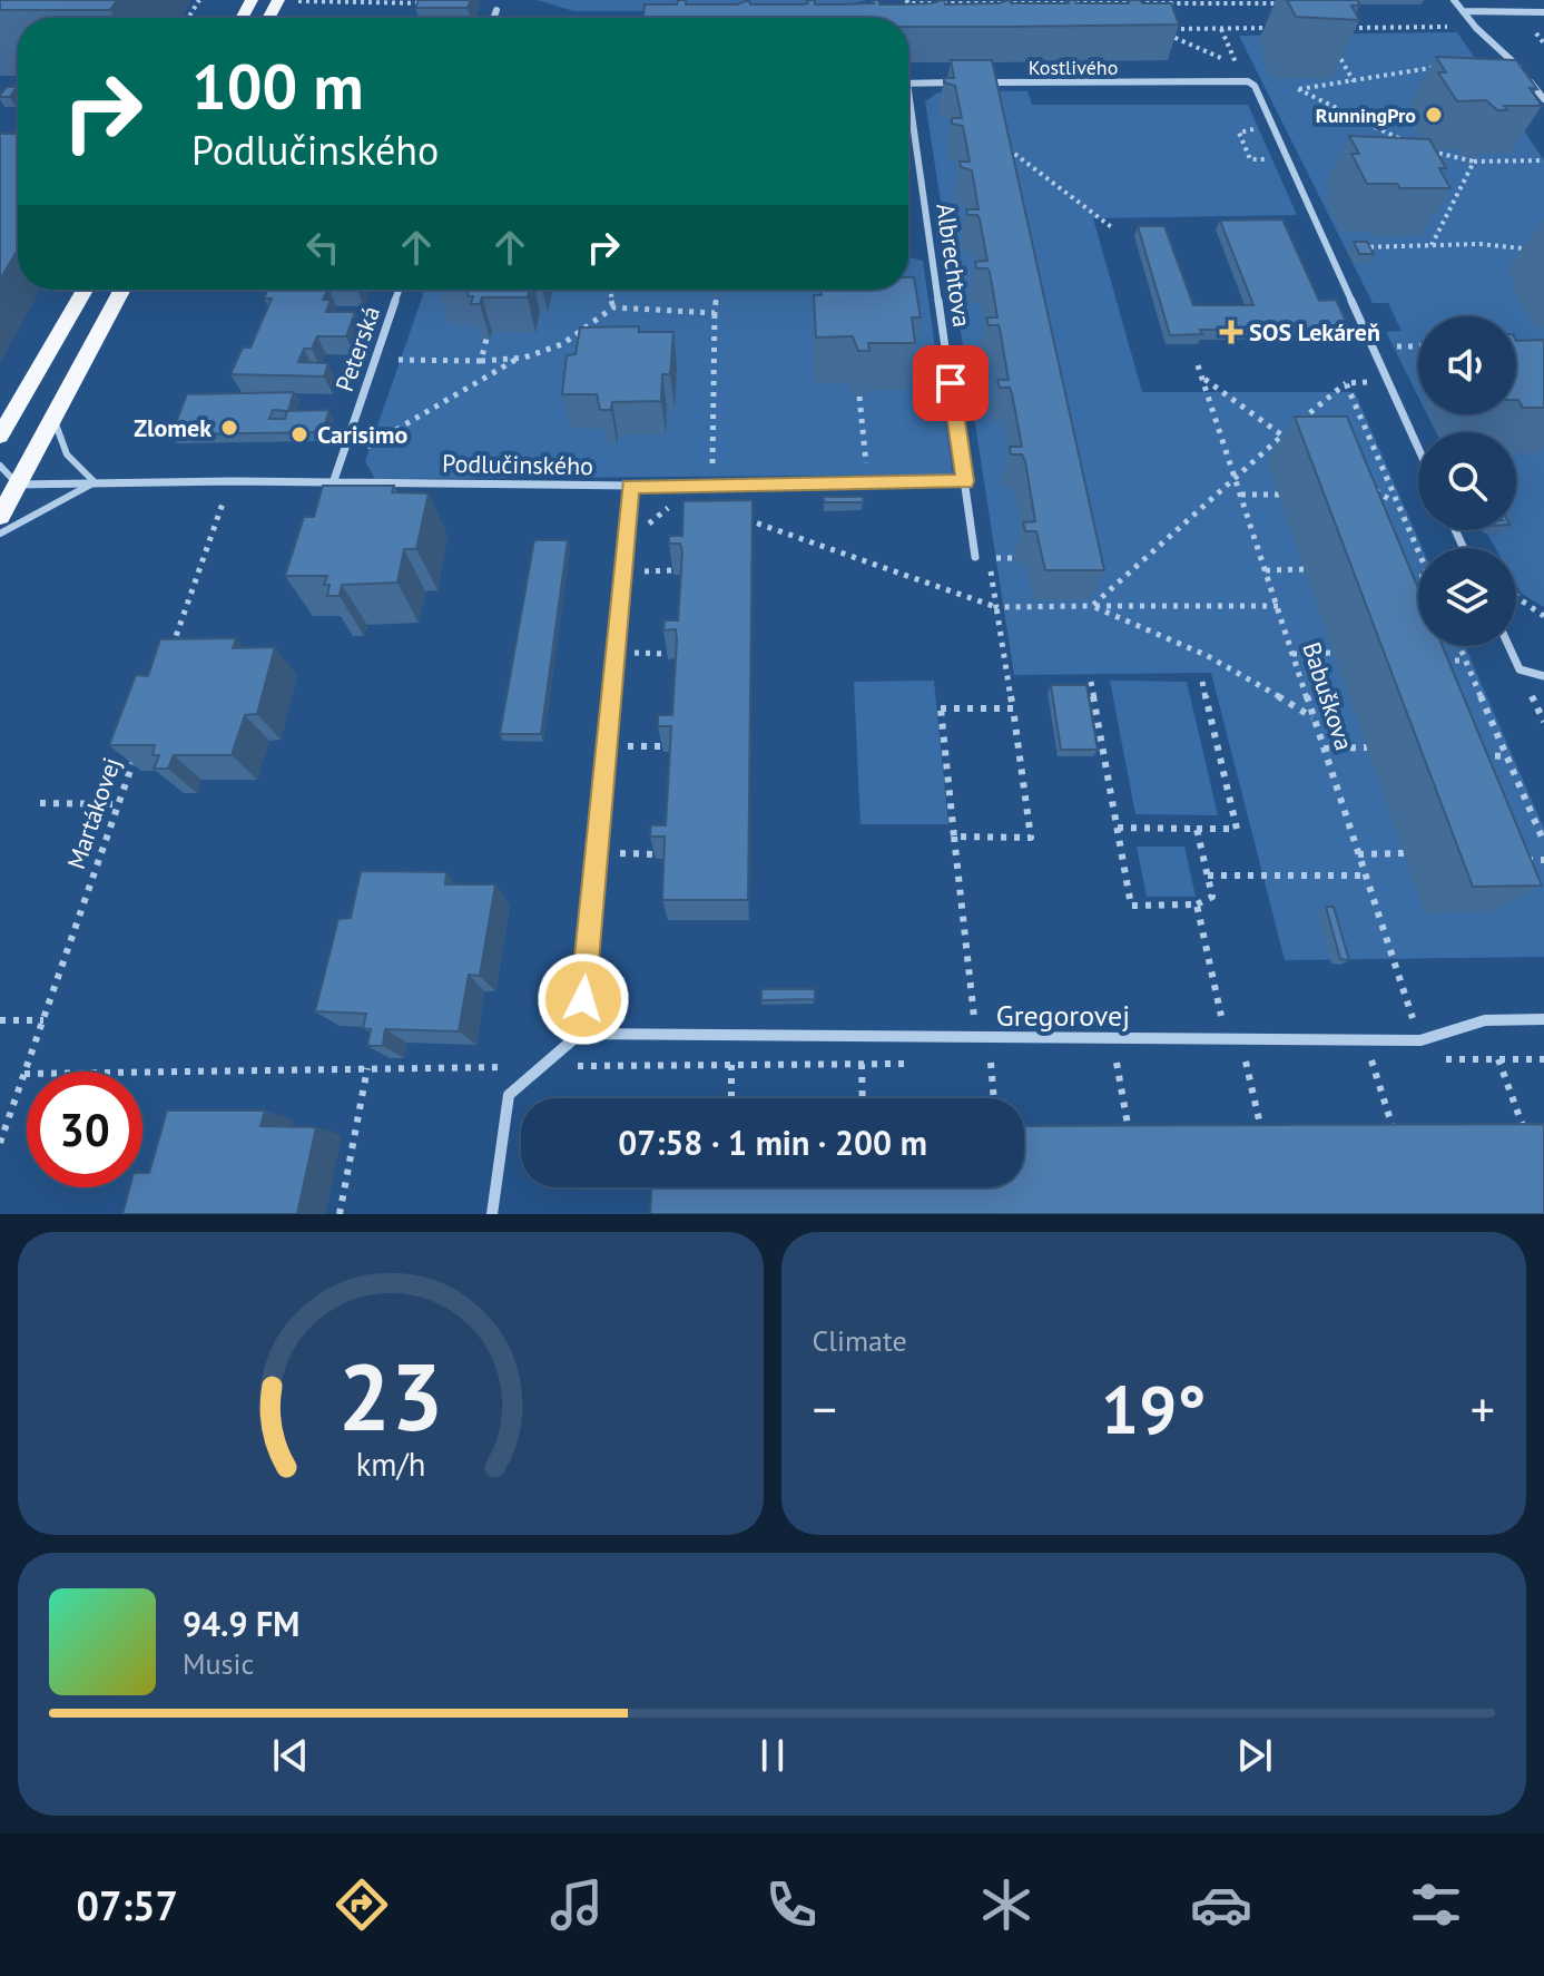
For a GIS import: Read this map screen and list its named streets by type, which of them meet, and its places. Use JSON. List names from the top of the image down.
{
  "streets": {
    "street": [
      "Kostlivého",
      "Albrechtova",
      "Peterská",
      "Podlučinského",
      "Gregorovej"
    ],
    "path": ["Babuškova", "Martákovej"]
  },
  "crossings": [
    ["Albrechtova", "Podlučinského"],
    ["Peterská", "Podlučinského"],
    ["Babuškova", "Gregorovej"]
  ],
  "places": {
    "other": ["RunningPro", "Zlomek", "Carisimo"],
    "health": ["SOS Lekáreň"]
  },
  "page": {
    "turn": ["100 m", "Podlučinského"],
    "limit": "30",
    "trip": "07:58 · 1 min · 200 m",
    "tile": "Climate",
    "heat": ["−", "19°", "+"],
    "song": ["94.9 FM", "Music"],
    "tabs": "07:57",
    "gauge": ["23", "km/h"]
  }
}
